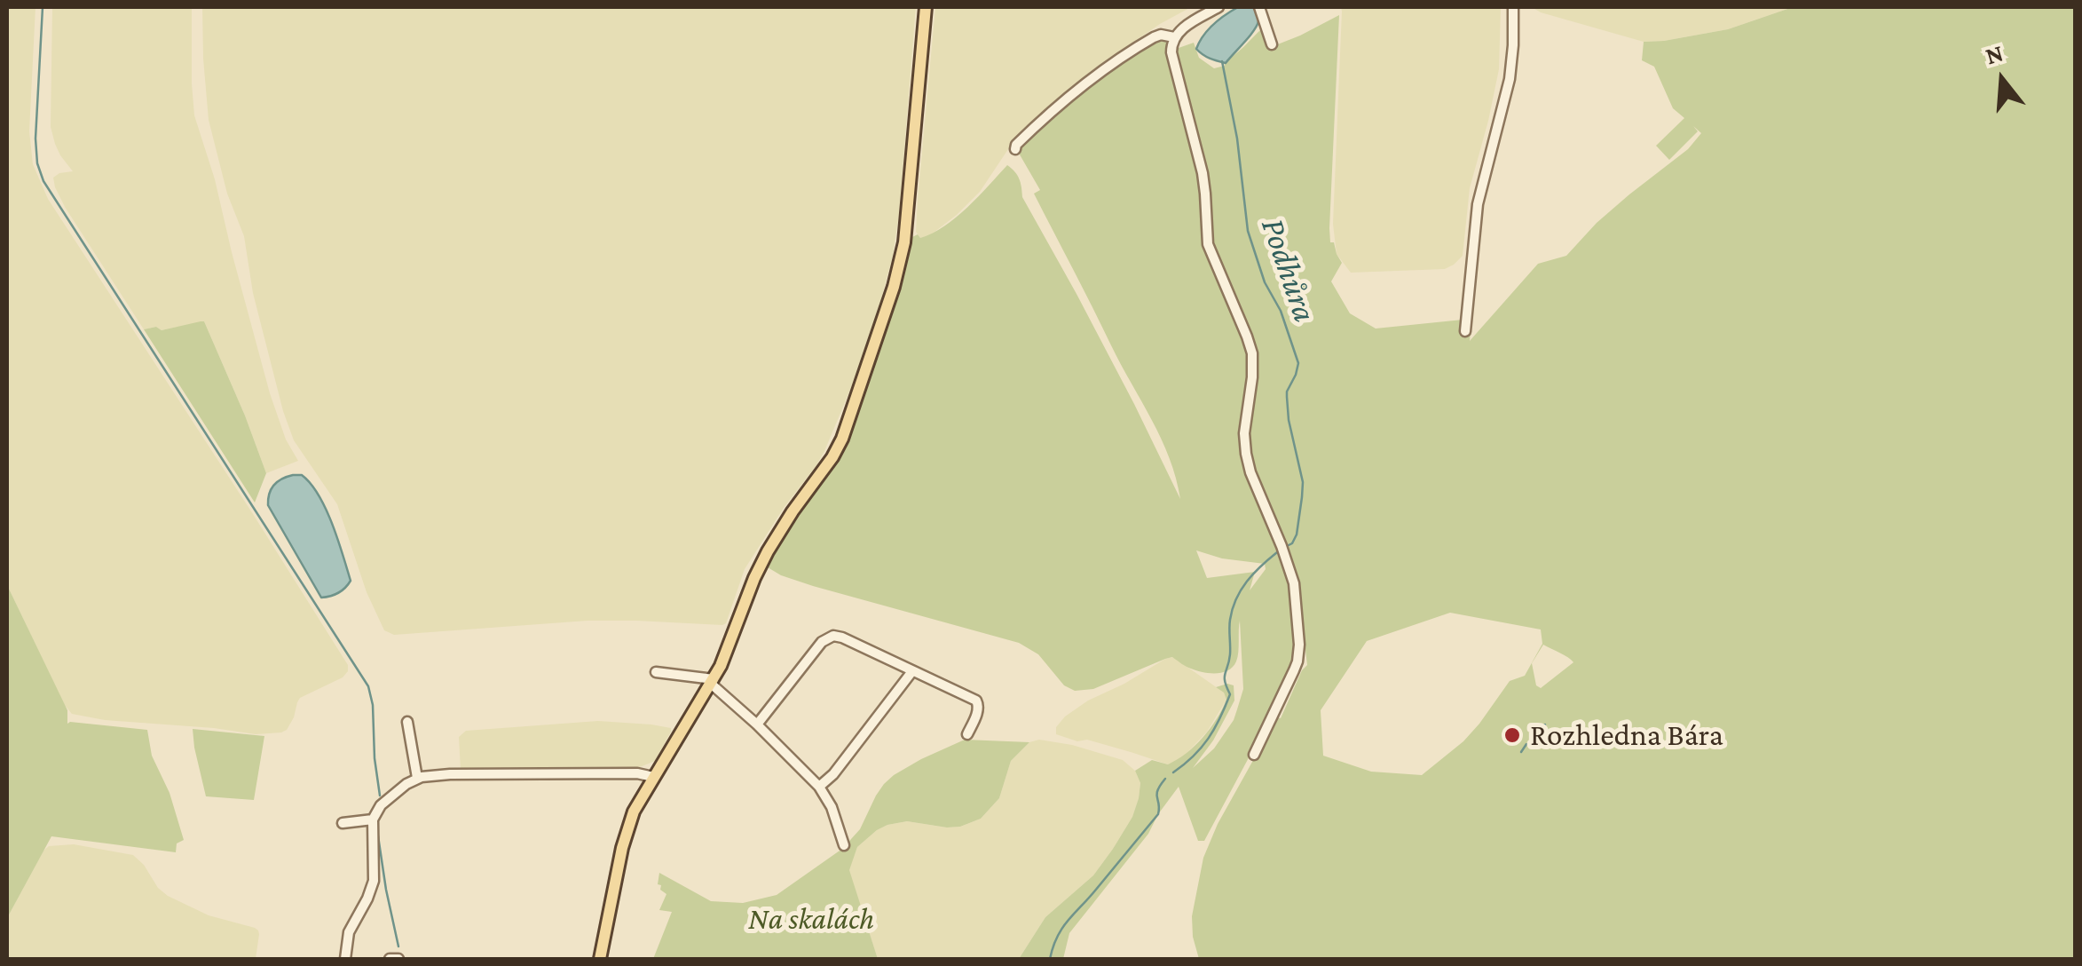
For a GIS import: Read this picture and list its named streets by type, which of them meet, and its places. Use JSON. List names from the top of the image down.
{
  "water": ["Podhůra"],
  "parks": ["Na skalách"],
  "places": ["Rozhledna Bára"],
  "north": "top"
}
